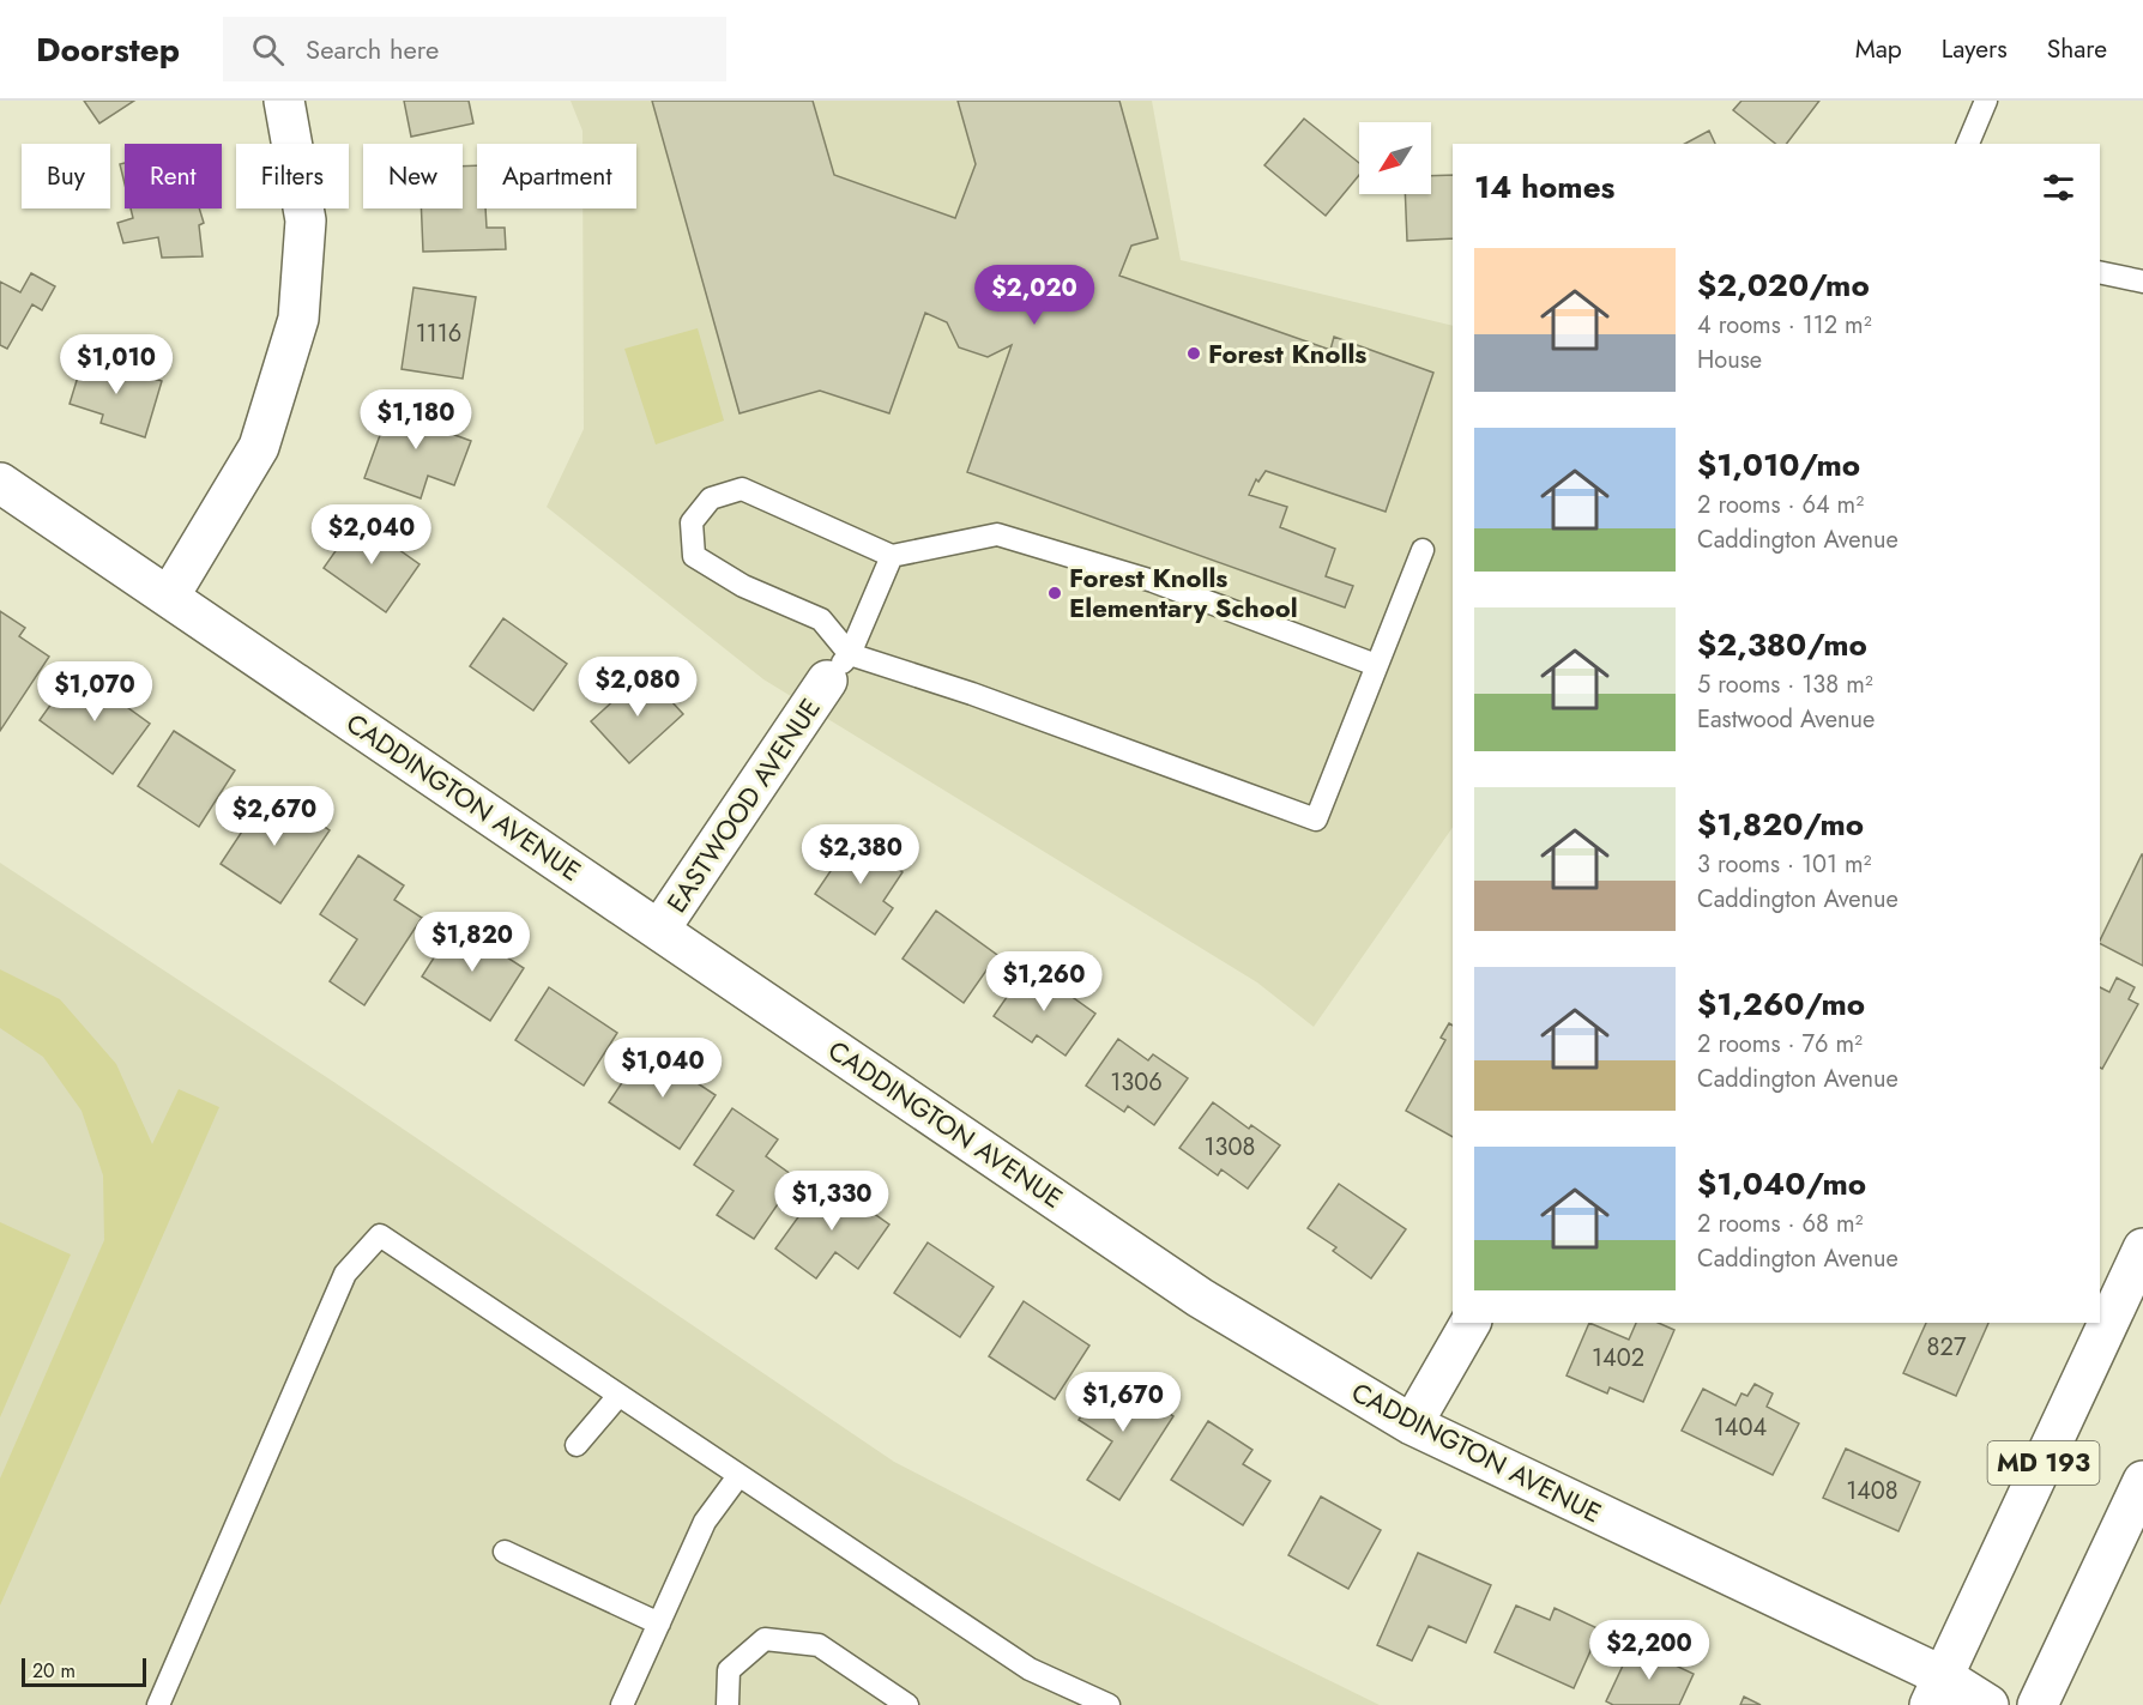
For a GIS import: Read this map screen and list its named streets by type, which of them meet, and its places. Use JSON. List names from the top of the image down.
{
  "streets": {
    "street": ["CADDINGTON AVENUE", "EASTWOOD AVENUE", "MD 193"]
  },
  "crossings": [
    ["CADDINGTON AVENUE", "EASTWOOD AVENUE"],
    ["CADDINGTON AVENUE", "MD 193"]
  ],
  "places": ["Forest Knolls", "Forest Knolls Elementary School"],
  "house_numbers": [
    "1116",
    "1306",
    "1308",
    "827",
    "1402",
    "1404",
    "1408"
  ],
  "scale_bar": "20 m",
  "north": "bottom left",
  "page": {
    "header": "Doorstep",
    "search": "Search here",
    "nav": ["Map", "Layers", "Share"],
    "chip": [
      "Buy",
      "Rent",
      "Filters",
      "New",
      "Apartment"
    ],
    "heading": "14 homes",
    "list": [
      {
        "name": "$2,020/mo",
        "note": "4 rooms · 112 m² · House"
      },
      {
        "name": "$1,010/mo",
        "note": "2 rooms · 64 m² · Caddington Avenue"
      },
      {
        "name": "$2,380/mo",
        "note": "5 rooms · 138 m² · Eastwood Avenue"
      },
      {
        "name": "$1,820/mo",
        "note": "3 rooms · 101 m² · Caddington Avenue"
      },
      {
        "name": "$1,260/mo",
        "note": "2 rooms · 76 m² · Caddington Avenue"
      },
      {
        "name": "$1,040/mo",
        "note": "2 rooms · 68 m² · Caddington Avenue"
      }
    ],
    "price": [
      "$2,020",
      "$1,010",
      "$1,180",
      "$2,040",
      "$2,080",
      "$1,070",
      "$2,670",
      "$2,380",
      "$1,820",
      "$1,260",
      "$1,040",
      "$1,330",
      "$1,670",
      "$2,200"
    ],
    "scale": "20 m"
  }
}
